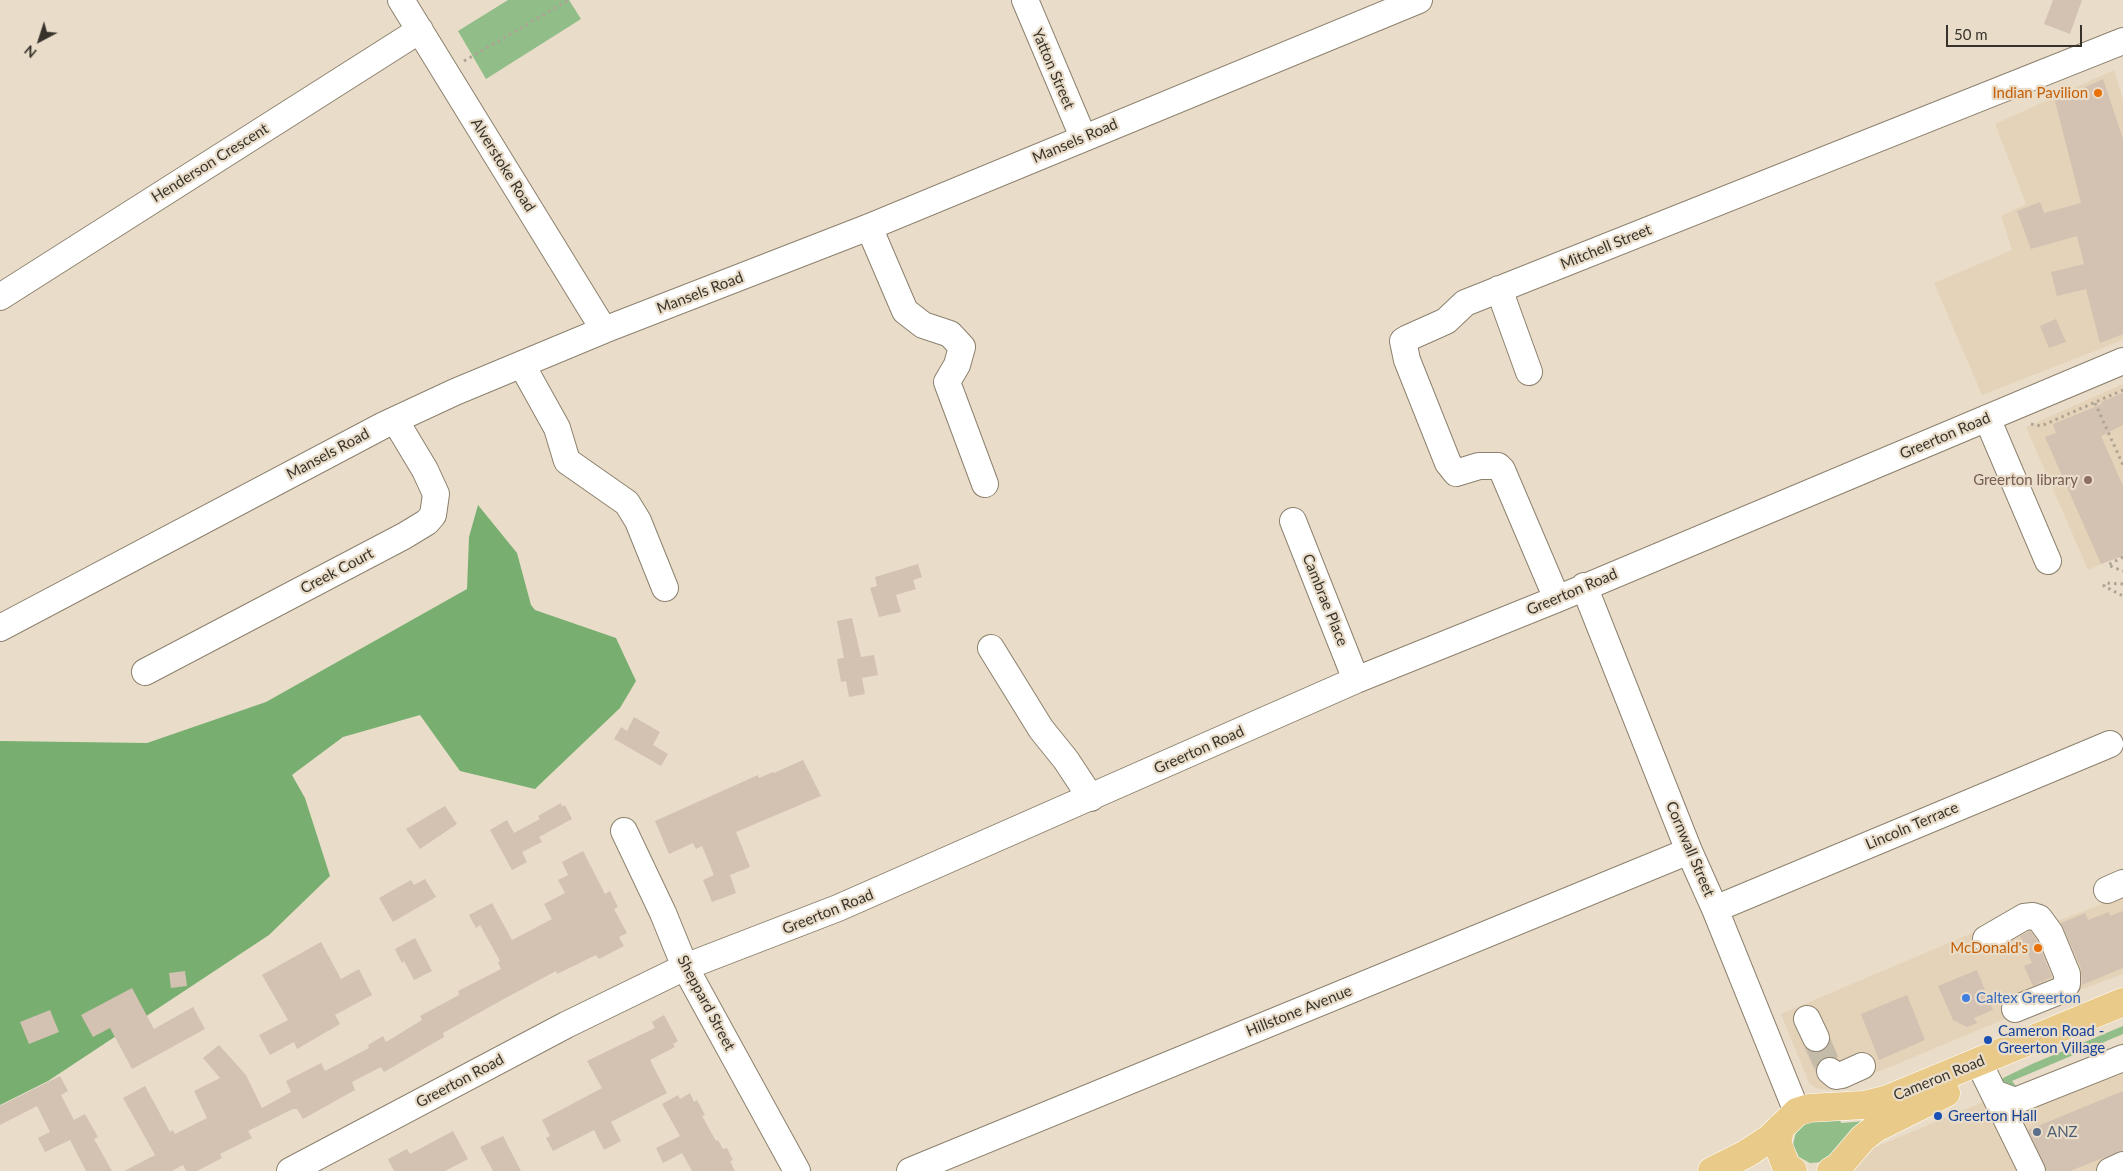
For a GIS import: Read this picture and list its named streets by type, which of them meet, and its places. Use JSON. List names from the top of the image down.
{
  "streets": {
    "main road": ["Cameron Road"],
    "street": [
      "Yatton Street",
      "Mansels Road",
      "Henderson Crescent",
      "Alverstoke Road",
      "Mitchell Street",
      "Greerton Road",
      "Creek Court",
      "Cambrae Place",
      "Lincoln Terrace",
      "Cornwall Street",
      "Sheppard Street",
      "Hillstone Avenue"
    ]
  },
  "crossings": [
    ["Yatton Street", "Mansels Road"],
    ["Mansels Road", "Alverstoke Road"],
    ["Mansels Road", "Creek Court"],
    ["Henderson Crescent", "Alverstoke Road"],
    ["Mitchell Street", "Greerton Road"],
    ["Greerton Road", "Cambrae Place"],
    ["Greerton Road", "Cornwall Street"],
    ["Greerton Road", "Sheppard Street"],
    ["Lincoln Terrace", "Cornwall Street"],
    ["Cornwall Street", "Hillstone Avenue"],
    ["Cornwall Street", "Cameron Road"]
  ],
  "places": [
    "Indian Pavilion",
    "Greerton library",
    "McDonald's",
    "Caltex Greerton",
    "Cameron Road - Greerton Village",
    "Greerton Hall",
    "ANZ"
  ],
  "scale_bar": "50 m",
  "north": "bottom left"
}
